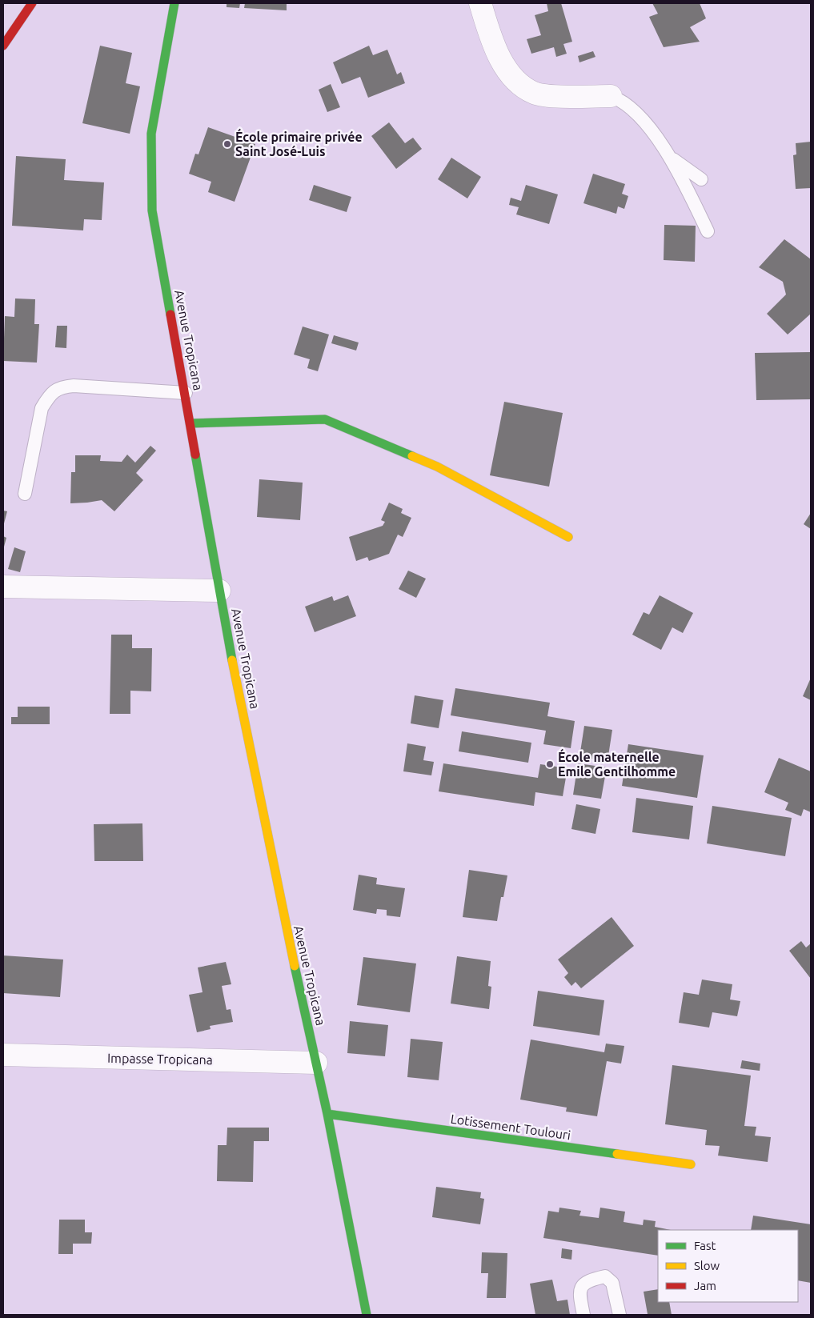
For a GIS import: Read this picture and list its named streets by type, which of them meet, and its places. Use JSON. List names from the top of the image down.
{
  "streets": {
    "street": ["Avenue Tropicana", "Impasse Tropicana", "Lotissement Toulouri"]
  },
  "crossings": [
    ["Avenue Tropicana", "Impasse Tropicana"],
    ["Avenue Tropicana", "Lotissement Toulouri"]
  ],
  "places": ["École primaire privée Saint José-Luis", "École maternelle Emile Gentilhomme"],
  "legend": ["Fast", "Slow", "Jam"]
}
